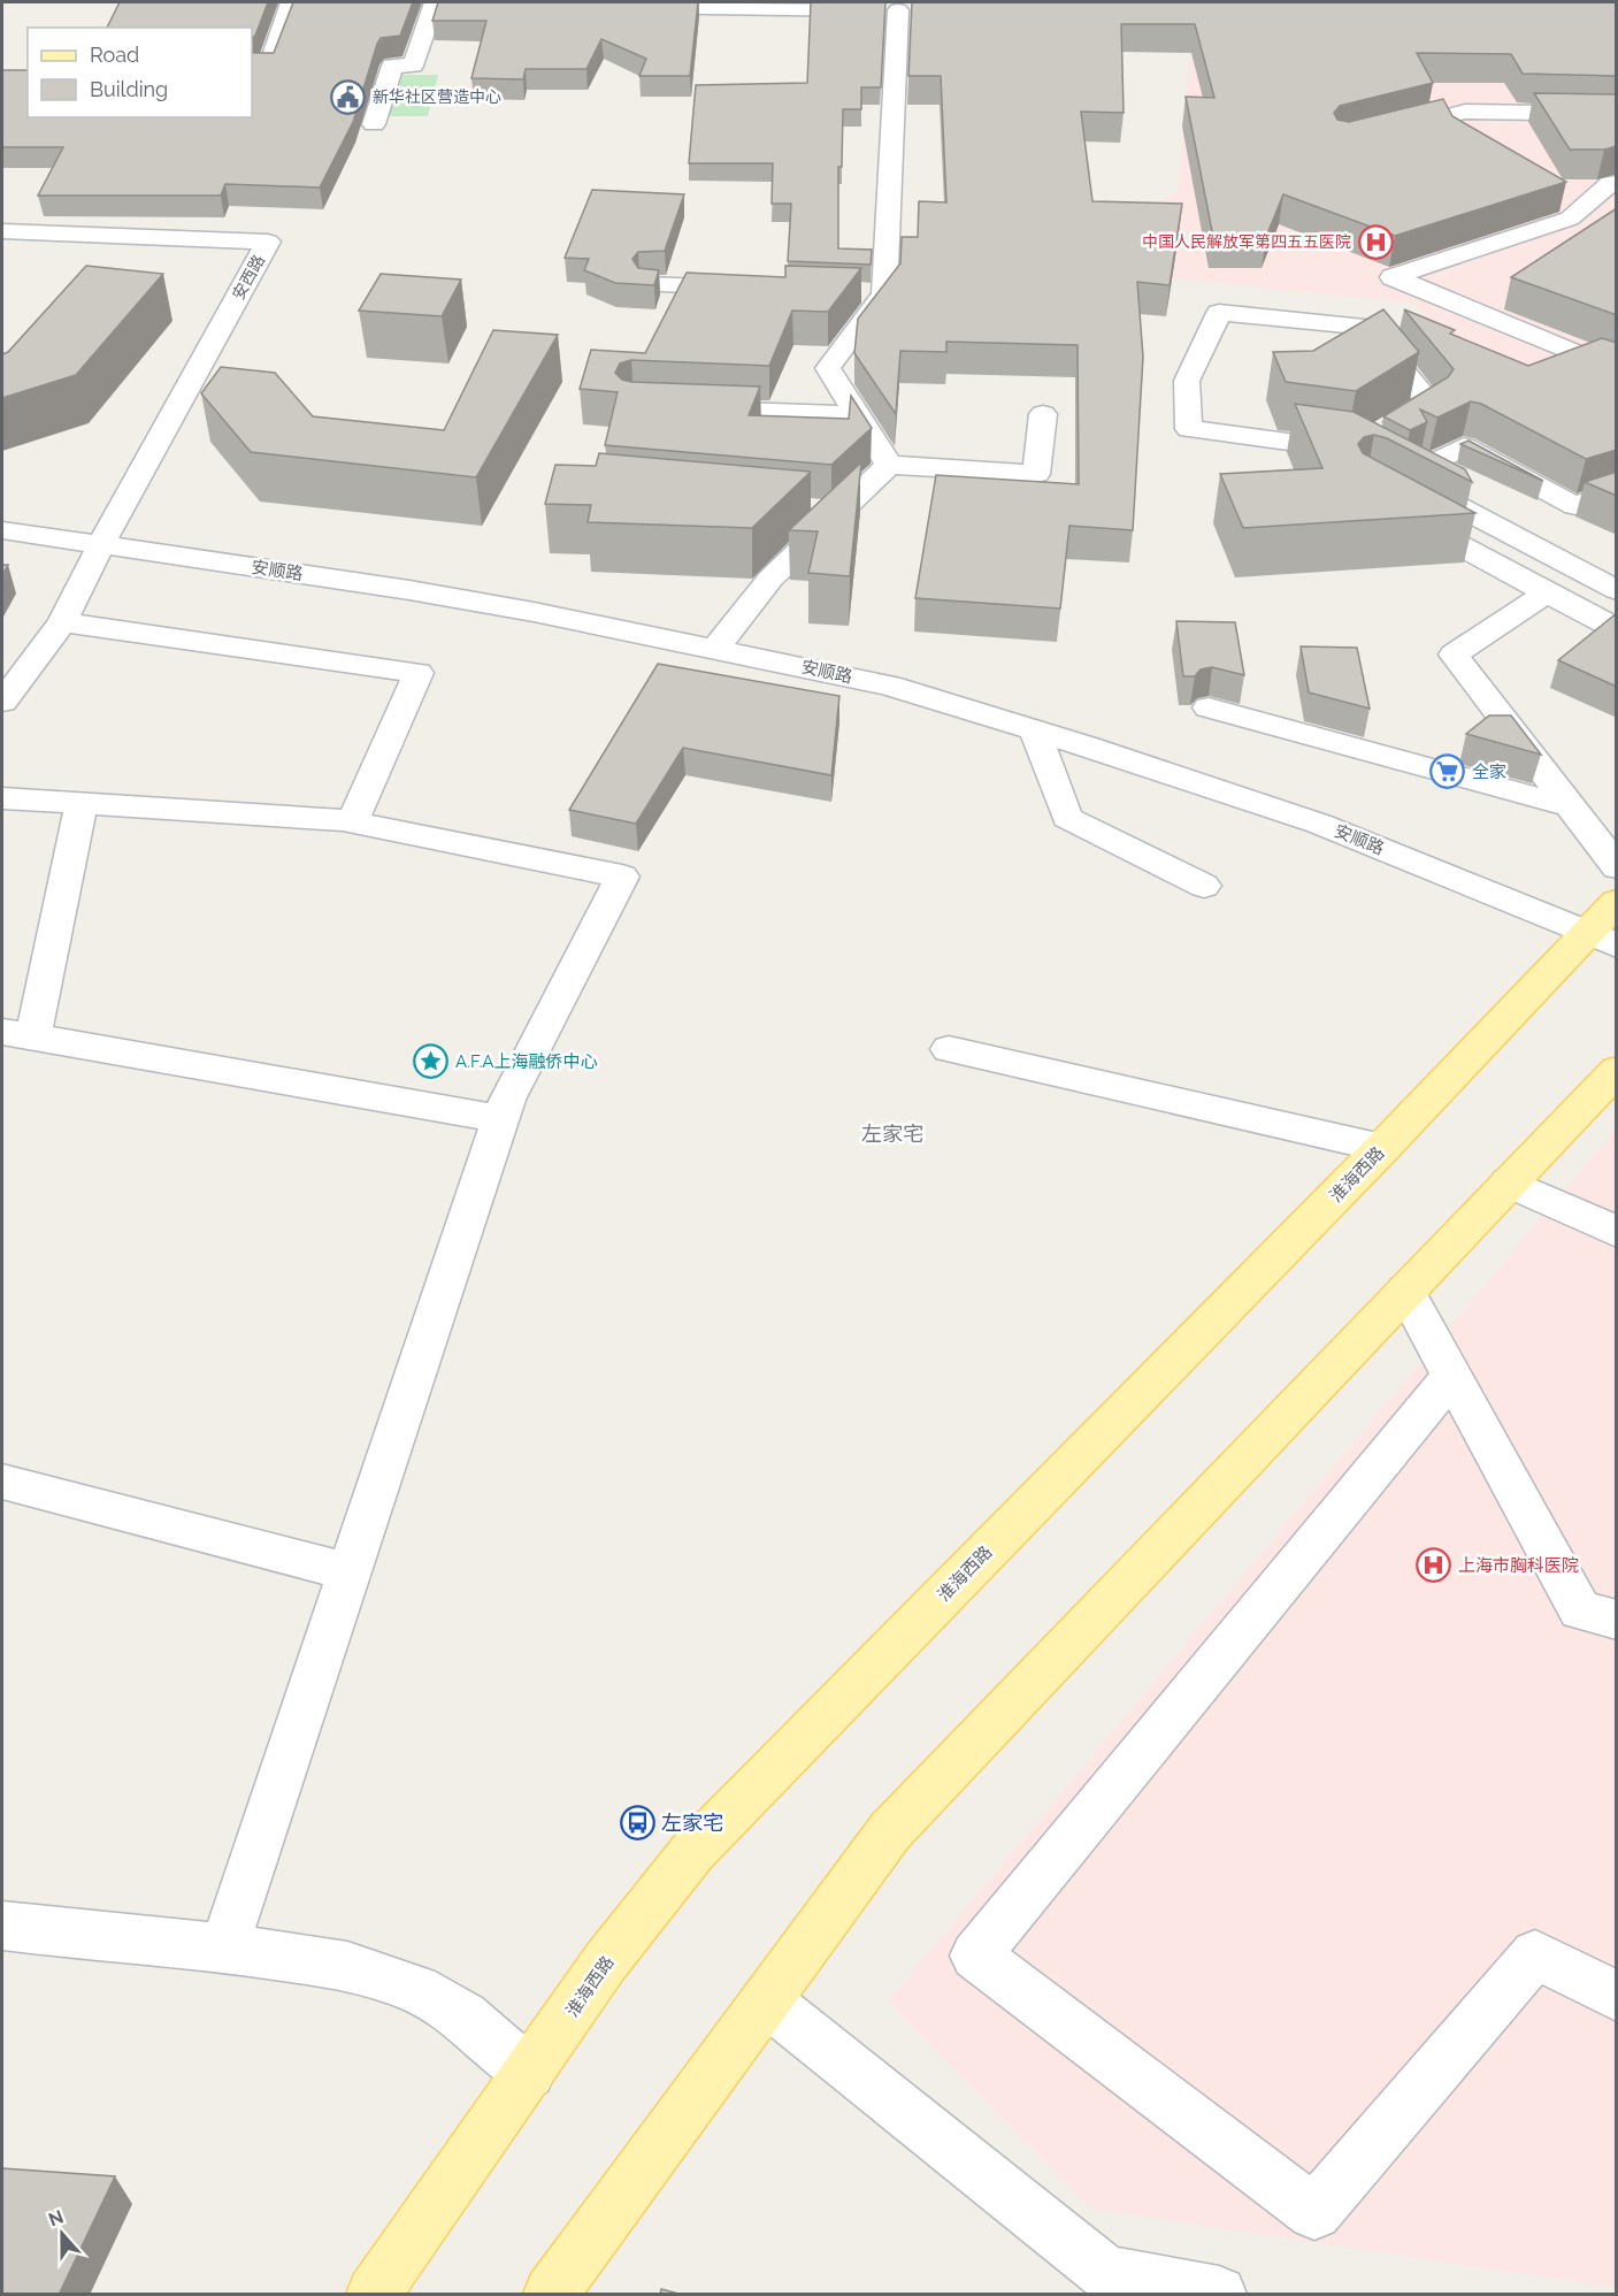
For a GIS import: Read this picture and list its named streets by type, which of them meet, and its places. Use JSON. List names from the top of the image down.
{
  "streets": {
    "main road": ["淮海西路"],
    "street": ["安西路", "安顺路"]
  },
  "crossings": [
    ["安西路", "安顺路"],
    ["安顺路", "淮海西路"]
  ],
  "districts": ["左家宅"],
  "places": {
    "public building": ["新华社区营造中心"],
    "hospital": ["中国人民解放军第四五五医院", "上海市胸科医院"],
    "supermarket": ["全家"],
    "place": ["A.F.A上海融侨中心"],
    "bus stop": ["左家宅"]
  },
  "legend": ["Road", "Building"],
  "north": "top"
}
